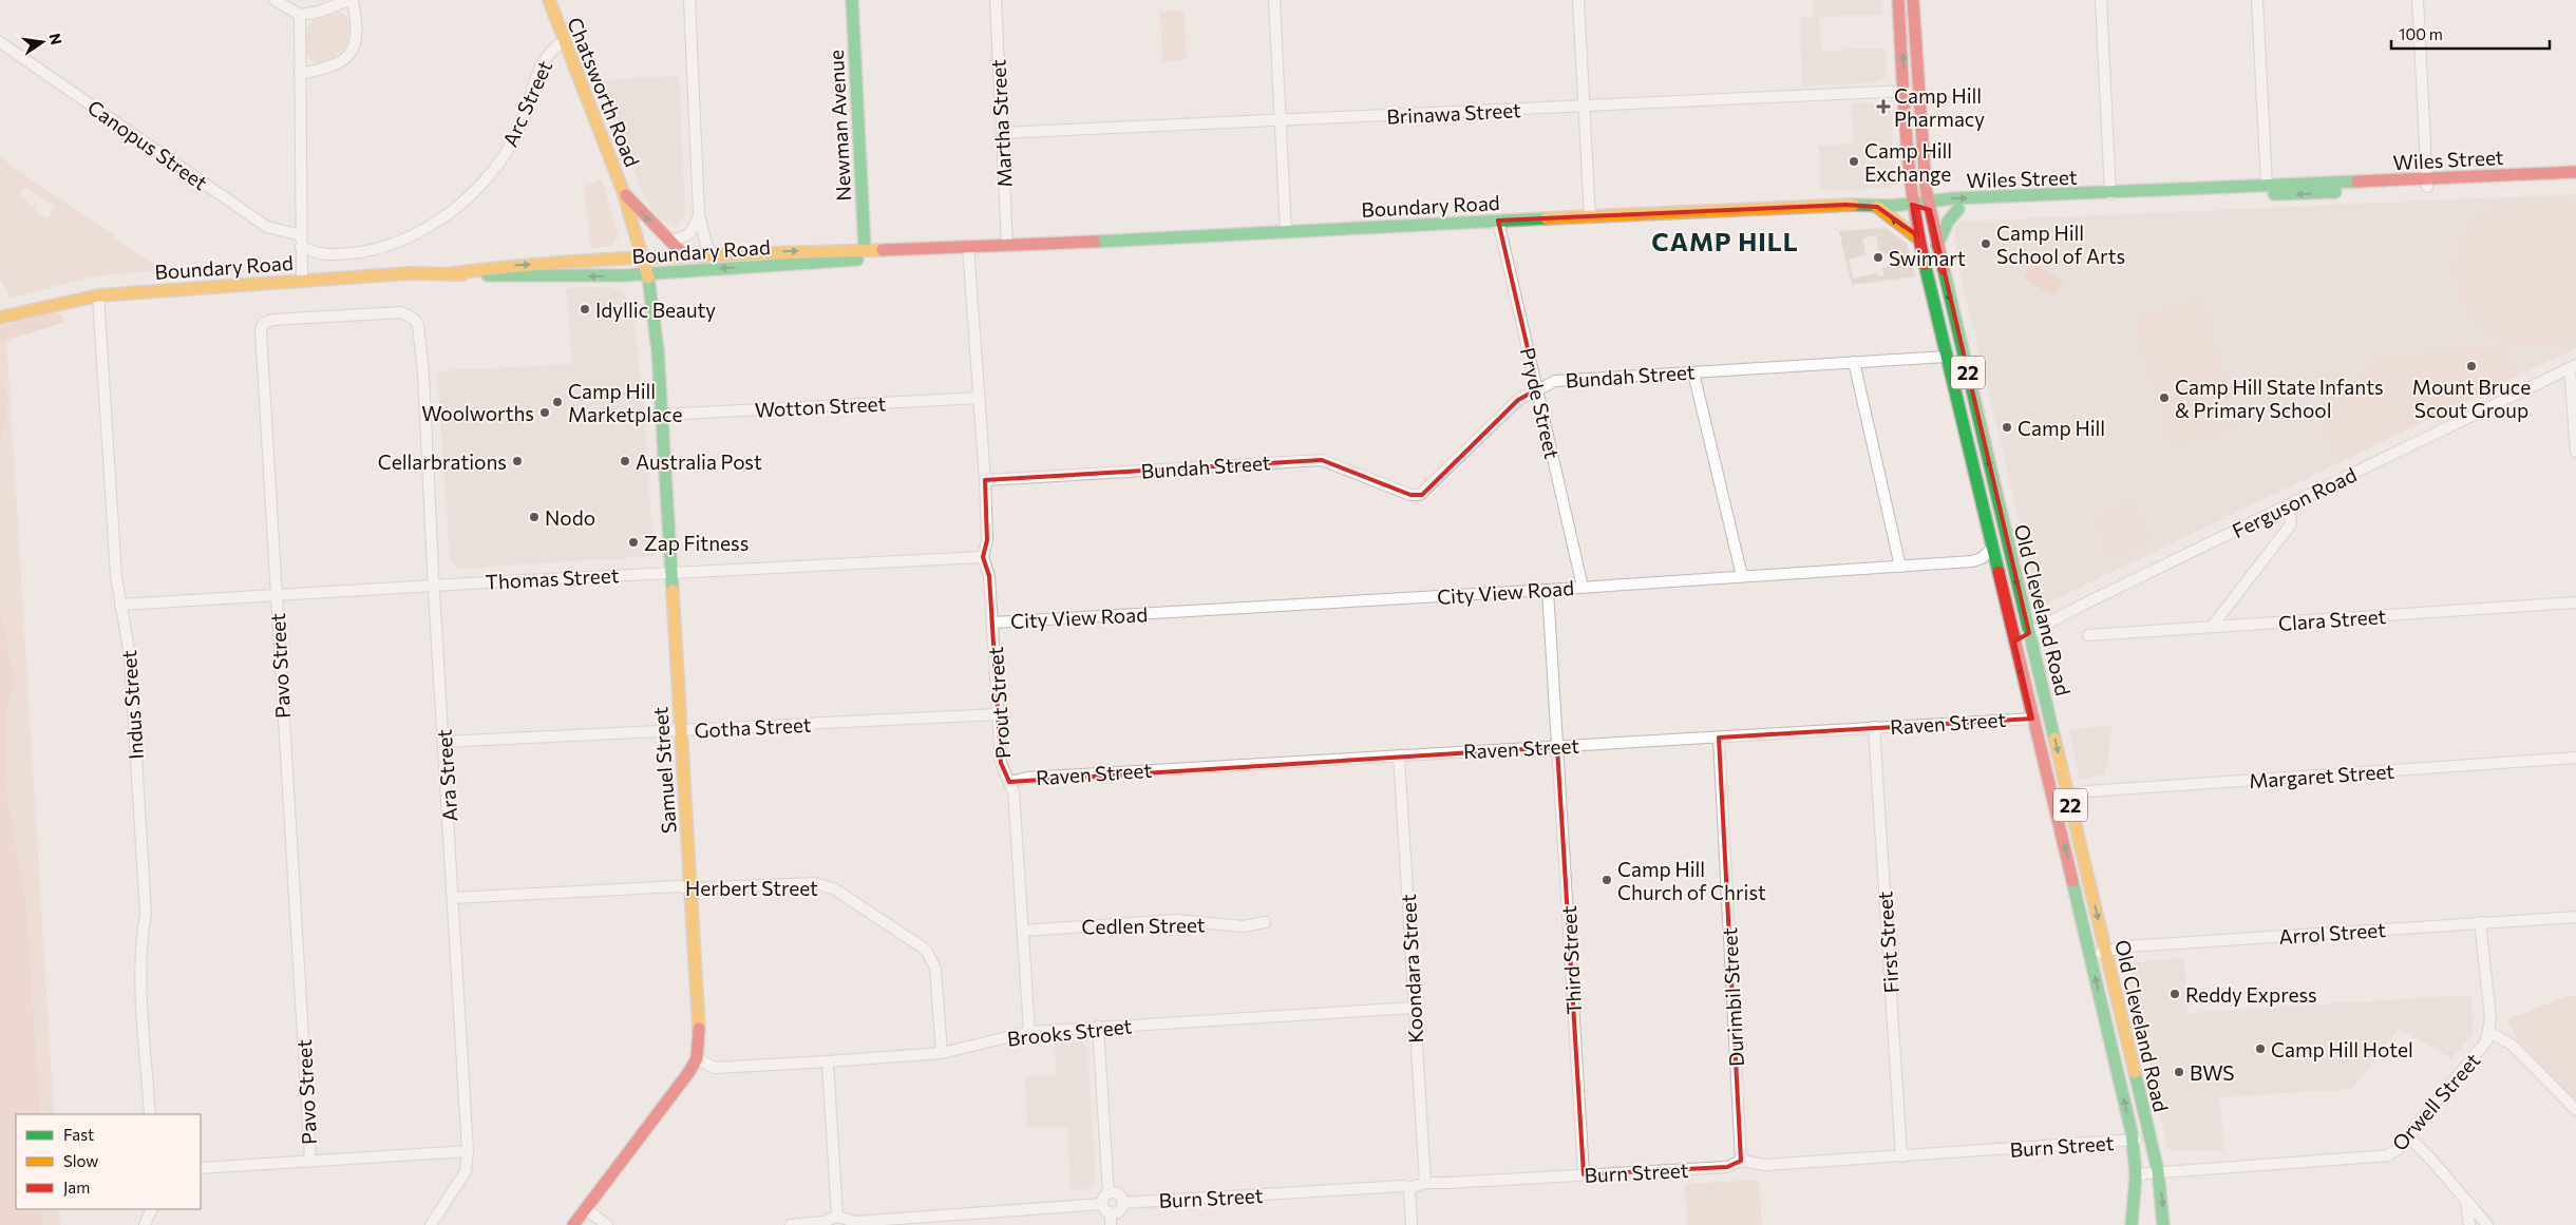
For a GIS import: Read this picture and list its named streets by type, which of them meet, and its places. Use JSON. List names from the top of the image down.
{
  "streets": {
    "main road": [
      "Chatsworth Road",
      "Newman Avenue",
      "Wiles Street",
      "Boundary Road",
      "22",
      "Old Cleveland Road",
      "Samuel Street"
    ],
    "street": [
      "Arc Street",
      "Brinawa Street",
      "Martha Street",
      "Canopus Street",
      "Bundah Street",
      "Pryde Street",
      "Wotton Street",
      "Ferguson Road",
      "Thomas Street",
      "City View Road",
      "Clara Street",
      "Pavo Street",
      "Prout Street",
      "Indus Street",
      "Raven Street",
      "Gotha Street",
      "Ara Street",
      "Margaret Street",
      "Herbert Street",
      "Cedlen Street",
      "Arrol Street",
      "First Street",
      "Third Street",
      "Koondara Street",
      "Durimbil Street",
      "Brooks Street",
      "Orwell Street",
      "Burn Street"
    ]
  },
  "crossings": [
    ["Chatsworth Road", "Arc Street"],
    ["Chatsworth Road", "Boundary Road"],
    ["Chatsworth Road", "Samuel Street"],
    ["Brinawa Street", "Martha Street"],
    ["Brinawa Street", "Old Cleveland Road"],
    ["Martha Street", "Boundary Road"],
    ["Newman Avenue", "Boundary Road"],
    ["Wiles Street", "Boundary Road"],
    ["Wiles Street", "Old Cleveland Road"],
    ["Boundary Road", "Pryde Street"],
    ["Boundary Road", "Old Cleveland Road"],
    ["Boundary Road", "Prout Street"],
    ["Boundary Road", "Indus Street"],
    ["Boundary Road", "Samuel Street"],
    ["Bundah Street", "Pryde Street"],
    ["Bundah Street", "Old Cleveland Road"],
    ["Bundah Street", "Prout Street"],
    ["Pryde Street", "City View Road"],
    ["Wotton Street", "Prout Street"],
    ["Wotton Street", "Samuel Street"],
    ["Ferguson Road", "Old Cleveland Road"],
    ["Thomas Street", "Pavo Street"],
    ["Thomas Street", "Prout Street"],
    ["Thomas Street", "Indus Street"],
    ["Thomas Street", "Samuel Street"],
    ["Thomas Street", "Ara Street"],
    ["City View Road", "Old Cleveland Road"],
    ["City View Road", "Prout Street"],
    ["Old Cleveland Road", "Raven Street"],
    ["Old Cleveland Road", "Margaret Street"],
    ["Old Cleveland Road", "Arrol Street"],
    ["Old Cleveland Road", "Orwell Street"],
    ["Old Cleveland Road", "Burn Street"],
    ["Pavo Street", "Ara Street"],
    ["Prout Street", "Raven Street"],
    ["Prout Street", "Gotha Street"],
    ["Prout Street", "Cedlen Street"],
    ["Prout Street", "Brooks Street"],
    ["Raven Street", "First Street"],
    ["Raven Street", "Third Street"],
    ["Raven Street", "Koondara Street"],
    ["Raven Street", "Durimbil Street"],
    ["Gotha Street", "Samuel Street"],
    ["Gotha Street", "Ara Street"],
    ["Samuel Street", "Herbert Street"],
    ["Samuel Street", "Brooks Street"],
    ["Ara Street", "Herbert Street"],
    ["Herbert Street", "Brooks Street"],
    ["Arrol Street", "Orwell Street"],
    ["First Street", "Burn Street"],
    ["Third Street", "Burn Street"],
    ["Koondara Street", "Brooks Street"],
    ["Koondara Street", "Burn Street"],
    ["Durimbil Street", "Burn Street"]
  ],
  "districts": ["CAMP HILL"],
  "places": {
    "health": ["Camp Hill Pharmacy"],
    "other": [
      "Camp Hill Exchange",
      "Camp Hill School of Arts",
      "Swimart",
      "Idyllic Beauty",
      "Mount Bruce Scout Group",
      "Camp Hill State Infants & Primary School",
      "Camp Hill Marketplace",
      "Woolworths",
      "Camp Hill",
      "Cellarbrations",
      "Australia Post",
      "Nodo",
      "Zap Fitness",
      "Camp Hill Church of Christ",
      "Reddy Express",
      "Camp Hill Hotel",
      "BWS"
    ]
  },
  "legend": ["Fast", "Slow", "Jam"],
  "scale_bar": "100 m",
  "north": "right"
}
